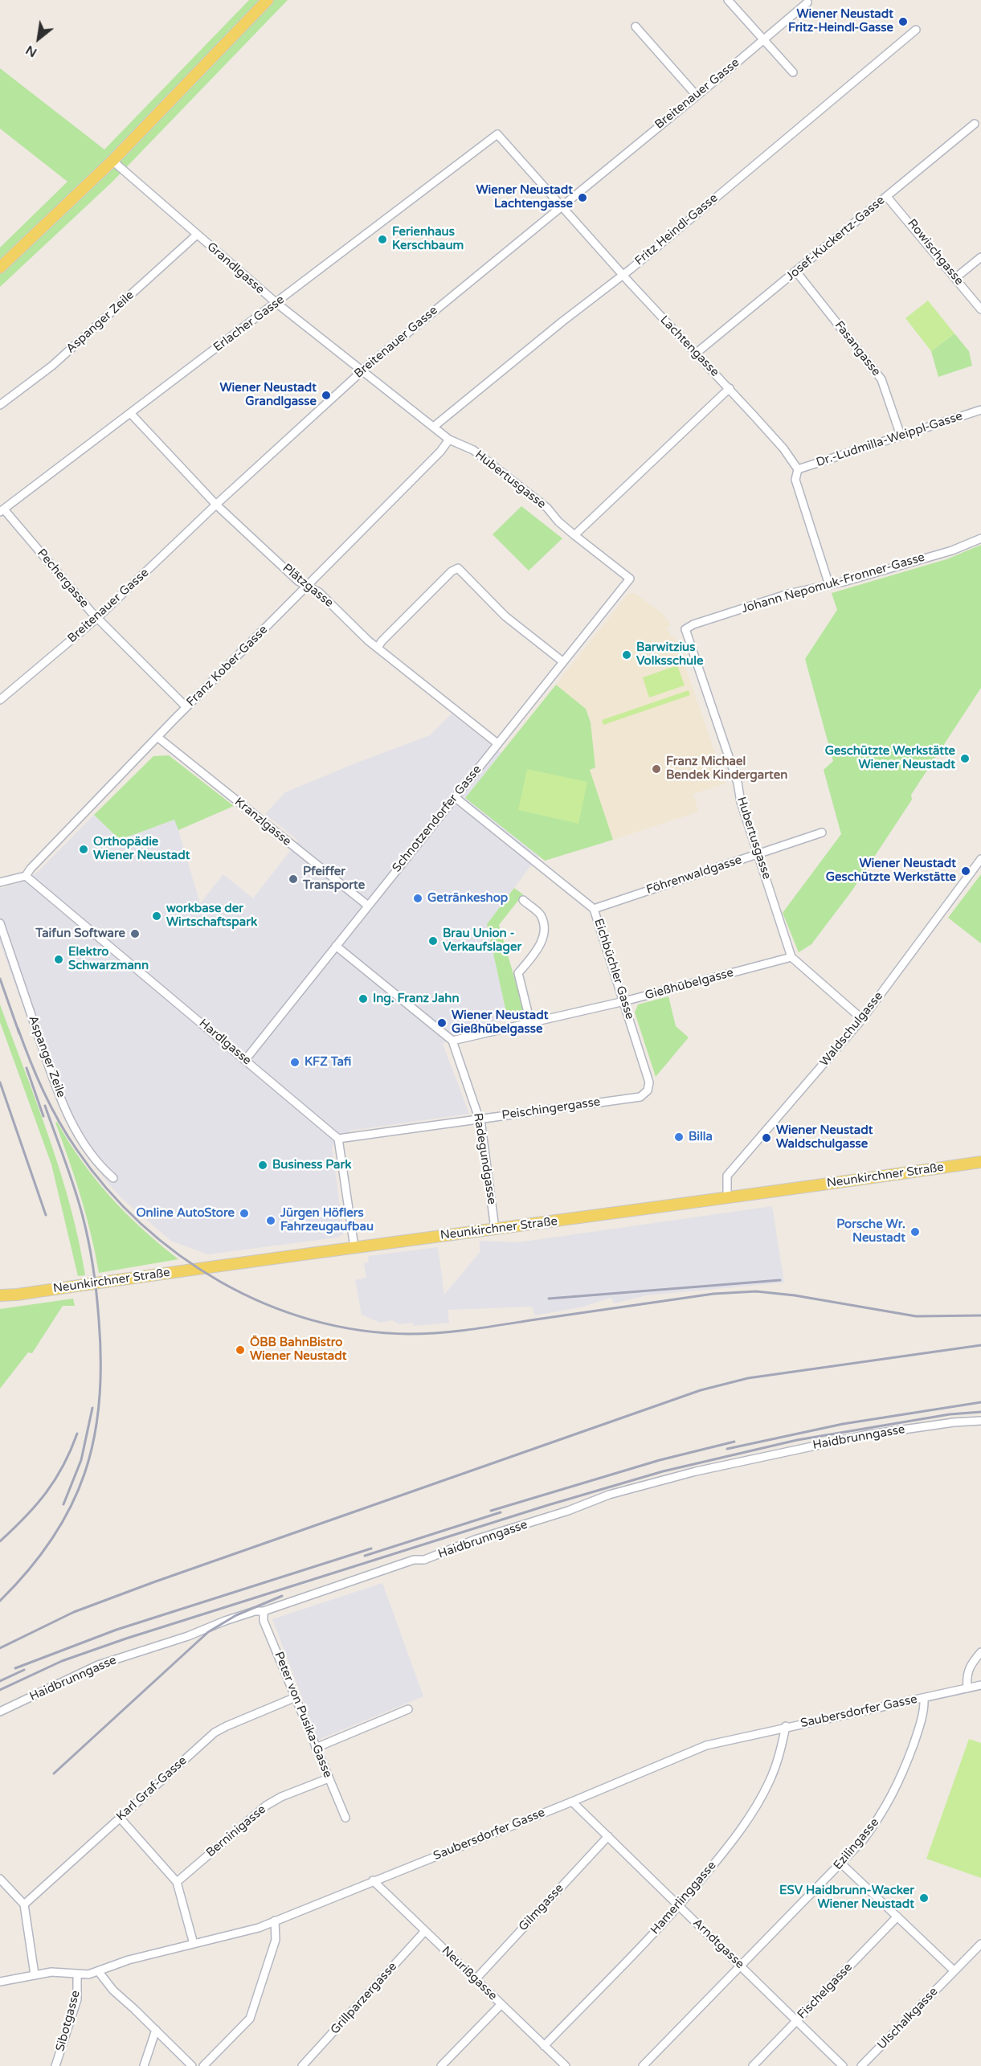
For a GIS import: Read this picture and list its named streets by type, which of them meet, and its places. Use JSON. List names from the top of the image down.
{
  "streets": {
    "main road": ["Neunkirchner Straße"],
    "street": [
      "Breitenauer Gasse",
      "Fritz Heindl-Gasse",
      "Josef-Kuckertz-Gasse",
      "Rowischgasse",
      "Grandlgasse",
      "Aspanger Zeile",
      "Erlacher Gasse",
      "Lachtengasse",
      "Fasangasse",
      "Dr.-Ludmilla-Weippl-Gasse",
      "Hubertusgasse",
      "Pechergasse",
      "Johann Nepomuk-Fronner-Gasse",
      "Plätzgasse",
      "Franz Kober-Gasse",
      "Schnotzendorfer Gasse",
      "Kranzlgasse",
      "Föhrenwaldgasse",
      "Eichbüchler Gasse",
      "Gießhübelgasse",
      "Waldschulgasse",
      "Hardlgasse",
      "Peischingergasse",
      "Radegundgasse",
      "Haidbrunngasse",
      "Saubersdorfer Gasse",
      "Peter von Pusika-Gasse",
      "Karl Graf-Gasse",
      "Berninigasse",
      "Ezilingasse",
      "Hamerlinggasse",
      "Gilmgasse",
      "Arndtgasse",
      "Neurißgasse",
      "Fischelgasse",
      "Grillparzergasse",
      "Ulschalkgasse",
      "Sibotgasse"
    ]
  },
  "crossings": [
    ["Breitenauer Gasse", "Grandlgasse"],
    ["Breitenauer Gasse", "Lachtengasse"],
    ["Breitenauer Gasse", "Hubertusgasse"],
    ["Breitenauer Gasse", "Pechergasse"],
    ["Breitenauer Gasse", "Plätzgasse"],
    ["Fritz Heindl-Gasse", "Lachtengasse"],
    ["Fritz Heindl-Gasse", "Hubertusgasse"],
    ["Josef-Kuckertz-Gasse", "Rowischgasse"],
    ["Josef-Kuckertz-Gasse", "Lachtengasse"],
    ["Josef-Kuckertz-Gasse", "Fasangasse"],
    ["Grandlgasse", "Aspanger Zeile"],
    ["Grandlgasse", "Erlacher Gasse"],
    ["Grandlgasse", "Hubertusgasse"],
    ["Erlacher Gasse", "Lachtengasse"],
    ["Erlacher Gasse", "Pechergasse"],
    ["Erlacher Gasse", "Plätzgasse"],
    ["Lachtengasse", "Dr.-Ludmilla-Weippl-Gasse"],
    ["Fasangasse", "Dr.-Ludmilla-Weippl-Gasse"],
    ["Hubertusgasse", "Johann Nepomuk-Fronner-Gasse"],
    ["Hubertusgasse", "Franz Kober-Gasse"],
    ["Hubertusgasse", "Schnotzendorfer Gasse"],
    ["Hubertusgasse", "Föhrenwaldgasse"],
    ["Hubertusgasse", "Gießhübelgasse"],
    ["Pechergasse", "Franz Kober-Gasse"],
    ["Plätzgasse", "Franz Kober-Gasse"],
    ["Plätzgasse", "Schnotzendorfer Gasse"],
    ["Franz Kober-Gasse", "Kranzlgasse"],
    ["Franz Kober-Gasse", "Hardlgasse"],
    ["Schnotzendorfer Gasse", "Kranzlgasse"],
    ["Schnotzendorfer Gasse", "Eichbüchler Gasse"],
    ["Schnotzendorfer Gasse", "Hardlgasse"],
    ["Föhrenwaldgasse", "Eichbüchler Gasse"],
    ["Eichbüchler Gasse", "Gießhübelgasse"],
    ["Eichbüchler Gasse", "Peischingergasse"],
    ["Gießhübelgasse", "Radegundgasse"],
    ["Waldschulgasse", "Neunkirchner Straße"],
    ["Hardlgasse", "Peischingergasse"],
    ["Peischingergasse", "Radegundgasse"],
    ["Radegundgasse", "Neunkirchner Straße"],
    ["Haidbrunngasse", "Peter von Pusika-Gasse"],
    ["Saubersdorfer Gasse", "Ezilingasse"],
    ["Saubersdorfer Gasse", "Hamerlinggasse"],
    ["Saubersdorfer Gasse", "Arndtgasse"],
    ["Saubersdorfer Gasse", "Neurißgasse"],
    ["Saubersdorfer Gasse", "Sibotgasse"],
    ["Peter von Pusika-Gasse", "Karl Graf-Gasse"],
    ["Peter von Pusika-Gasse", "Berninigasse"],
    ["Ezilingasse", "Arndtgasse"],
    ["Hamerlinggasse", "Arndtgasse"],
    ["Hamerlinggasse", "Neurißgasse"],
    ["Gilmgasse", "Arndtgasse"],
    ["Gilmgasse", "Neurißgasse"],
    ["Arndtgasse", "Fischelgasse"],
    ["Neurißgasse", "Grillparzergasse"]
  ],
  "places": [
    "Wiener Neustadt Fritz-Heindl-Gasse",
    "Wiener Neustadt Lachtengasse",
    "Ferienhaus Kerschbaum",
    "Wiener Neustadt Grandlgasse",
    "Barwitzius Volksschule",
    "Geschützte Werkstätte Wiener Neustadt",
    "Franz Michael Bendek Kindergarten",
    "Orthopädie Wiener Neustadt",
    "Wiener Neustadt Geschützte Werkstätte",
    "Pfeiffer Transporte",
    "Getränkeshop",
    "workbase der Wirtschaftspark",
    "Taifun Software",
    "Brau Union - Verkaufslager",
    "Elektro Schwarzmann",
    "Ing. Franz Jahn",
    "Wiener Neustadt Gießhübelgasse",
    "KFZ Tafi",
    "Billa",
    "Wiener Neustadt Waldschulgasse",
    "Business Park",
    "Online AutoStore",
    "Jürgen Höflers Fahrzeugaufbau",
    "Porsche Wr. Neustadt",
    "ÖBB BahnBistro Wiener Neustadt",
    "ESV Haidbrunn-Wacker Wiener Neustadt"
  ],
  "north": "bottom left"
}
